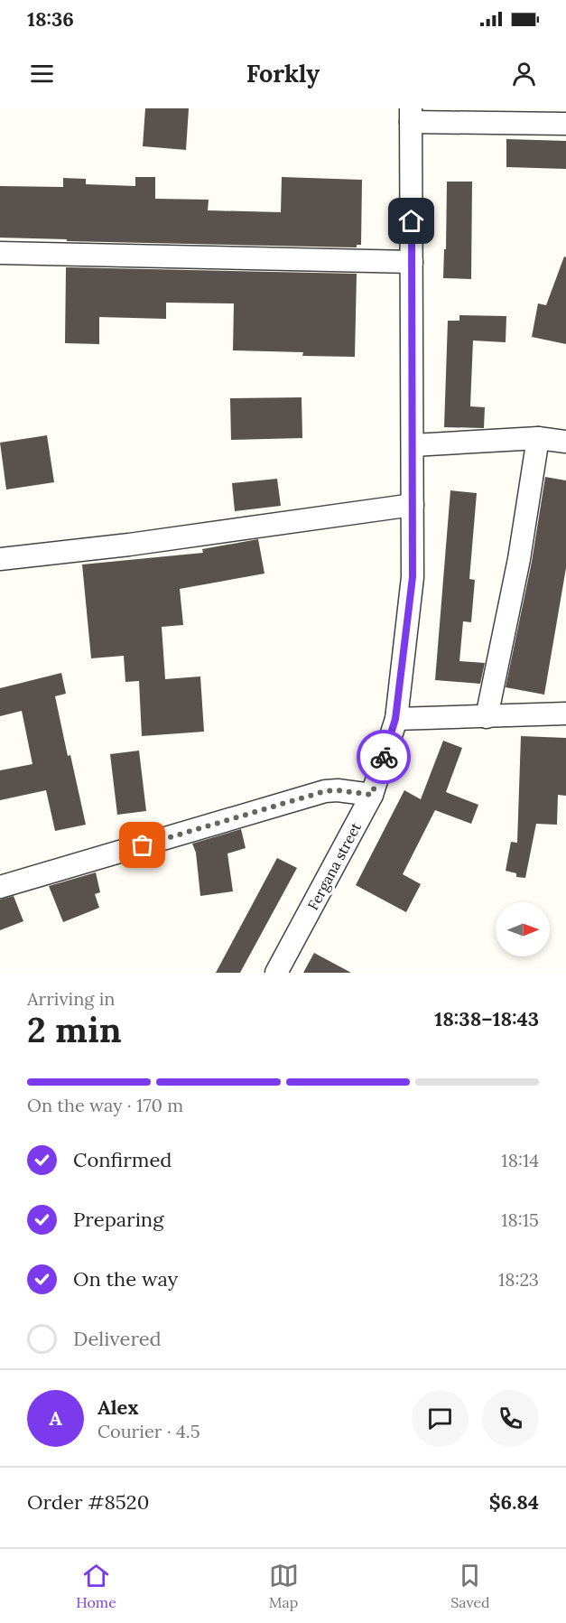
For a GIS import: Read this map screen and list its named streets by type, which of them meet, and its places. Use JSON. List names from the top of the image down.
{
  "streets": {
    "street": ["Fergana street"]
  },
  "north": "right",
  "page": {
    "status": "18:36",
    "header": "Forkly",
    "heading": ["2 min", "Arriving in", "18:38–18:43"],
    "panel": [
      "Alex",
      "Courier · 4.5",
      "Order #8520",
      "$6.84"
    ],
    "bar": "On the way · 170 m",
    "list": [
      ["Confirmed", "18:14"],
      ["Preparing", "18:15"],
      ["On the way", "18:23"],
      "Delivered"
    ],
    "round": "A",
    "tabs": ["Home", "Map", "Saved"]
  }
}
